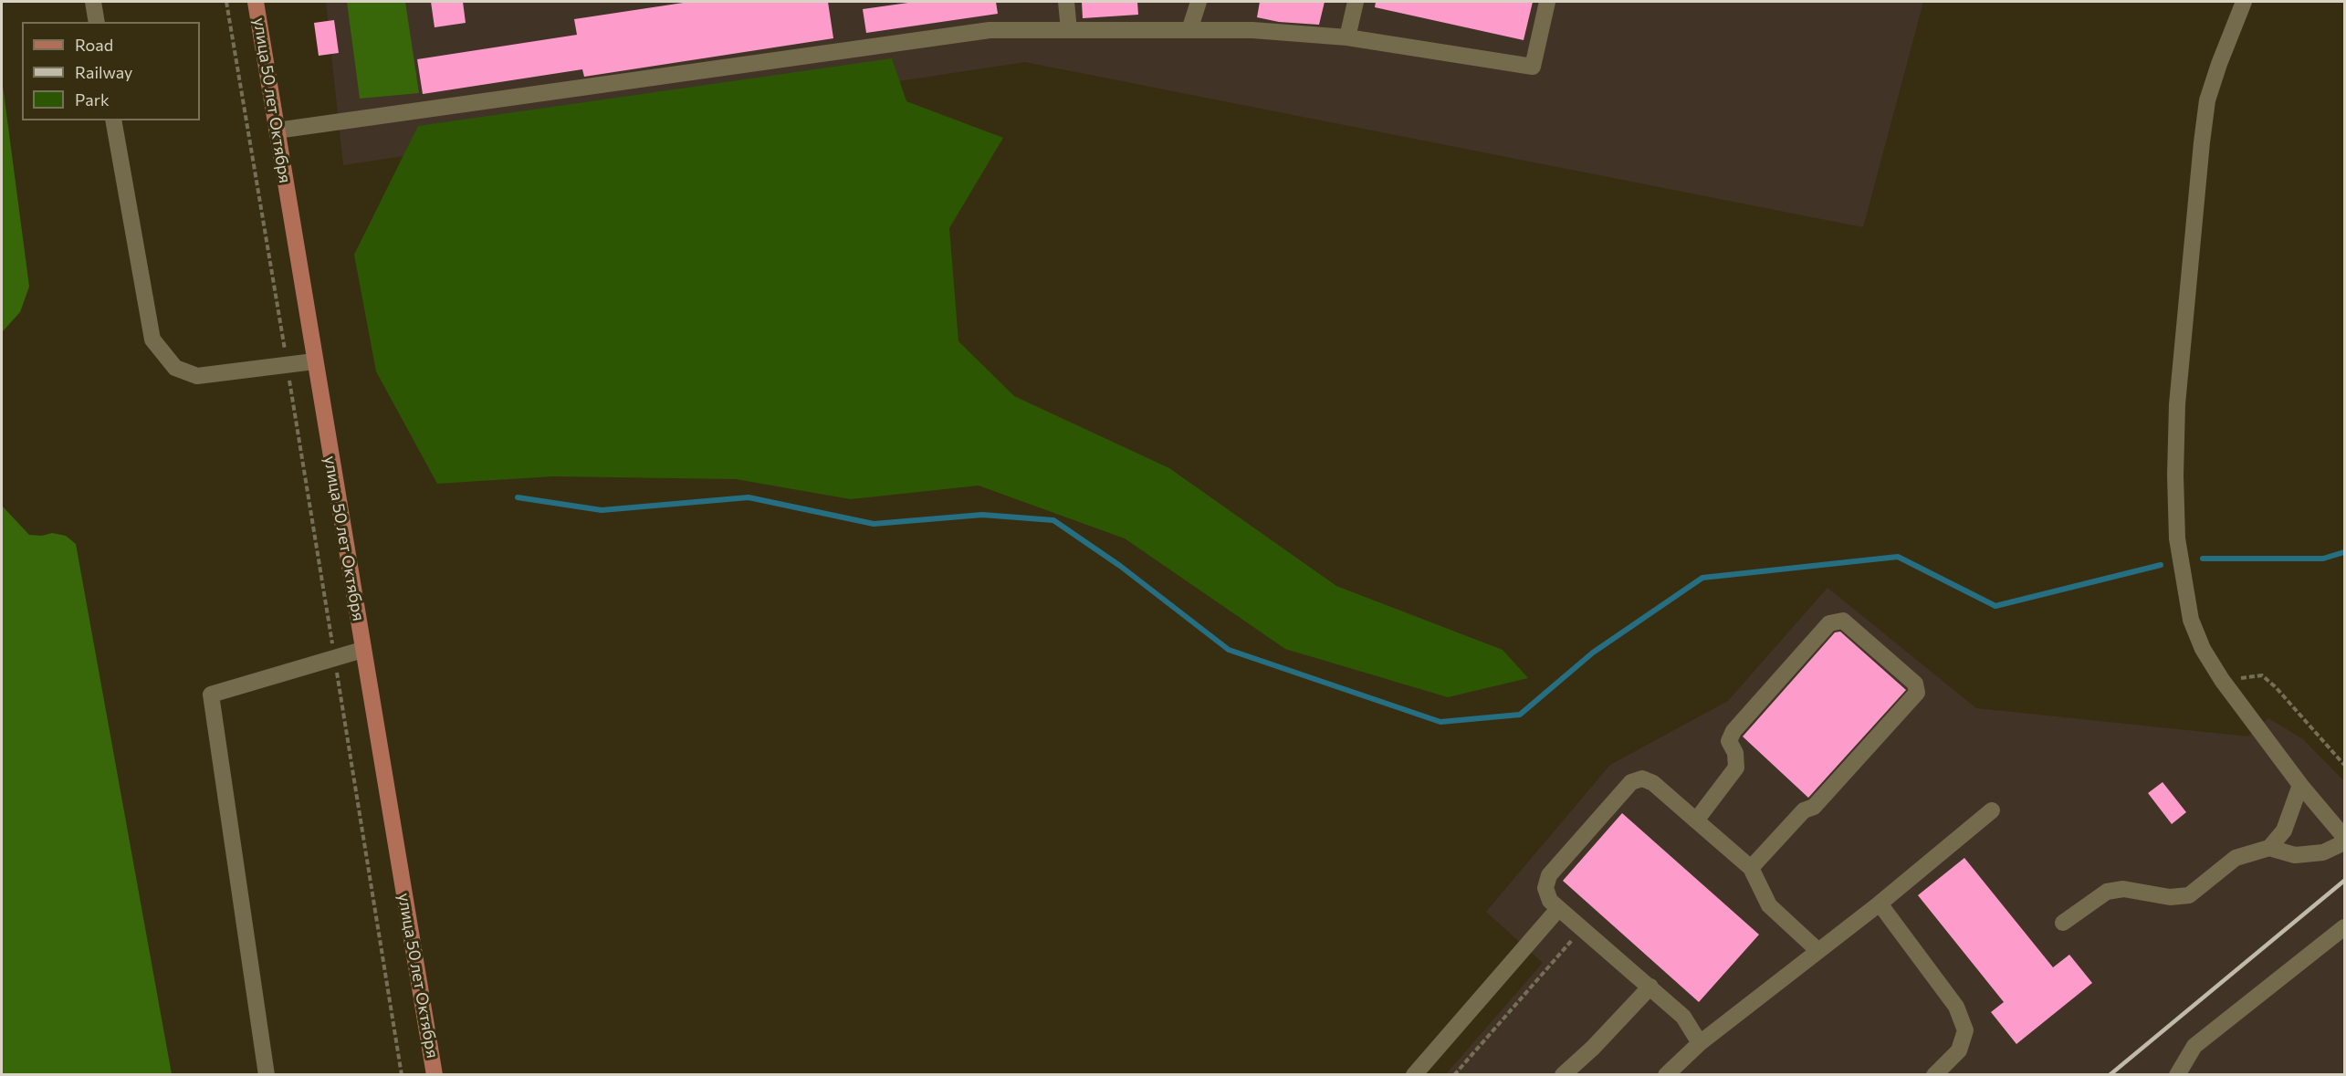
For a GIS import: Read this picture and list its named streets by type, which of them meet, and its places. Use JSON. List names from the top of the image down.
{
  "streets": {
    "main road": ["улица 50 лет Октября"]
  },
  "legend": ["Road", "Railway", "Park"]
}
